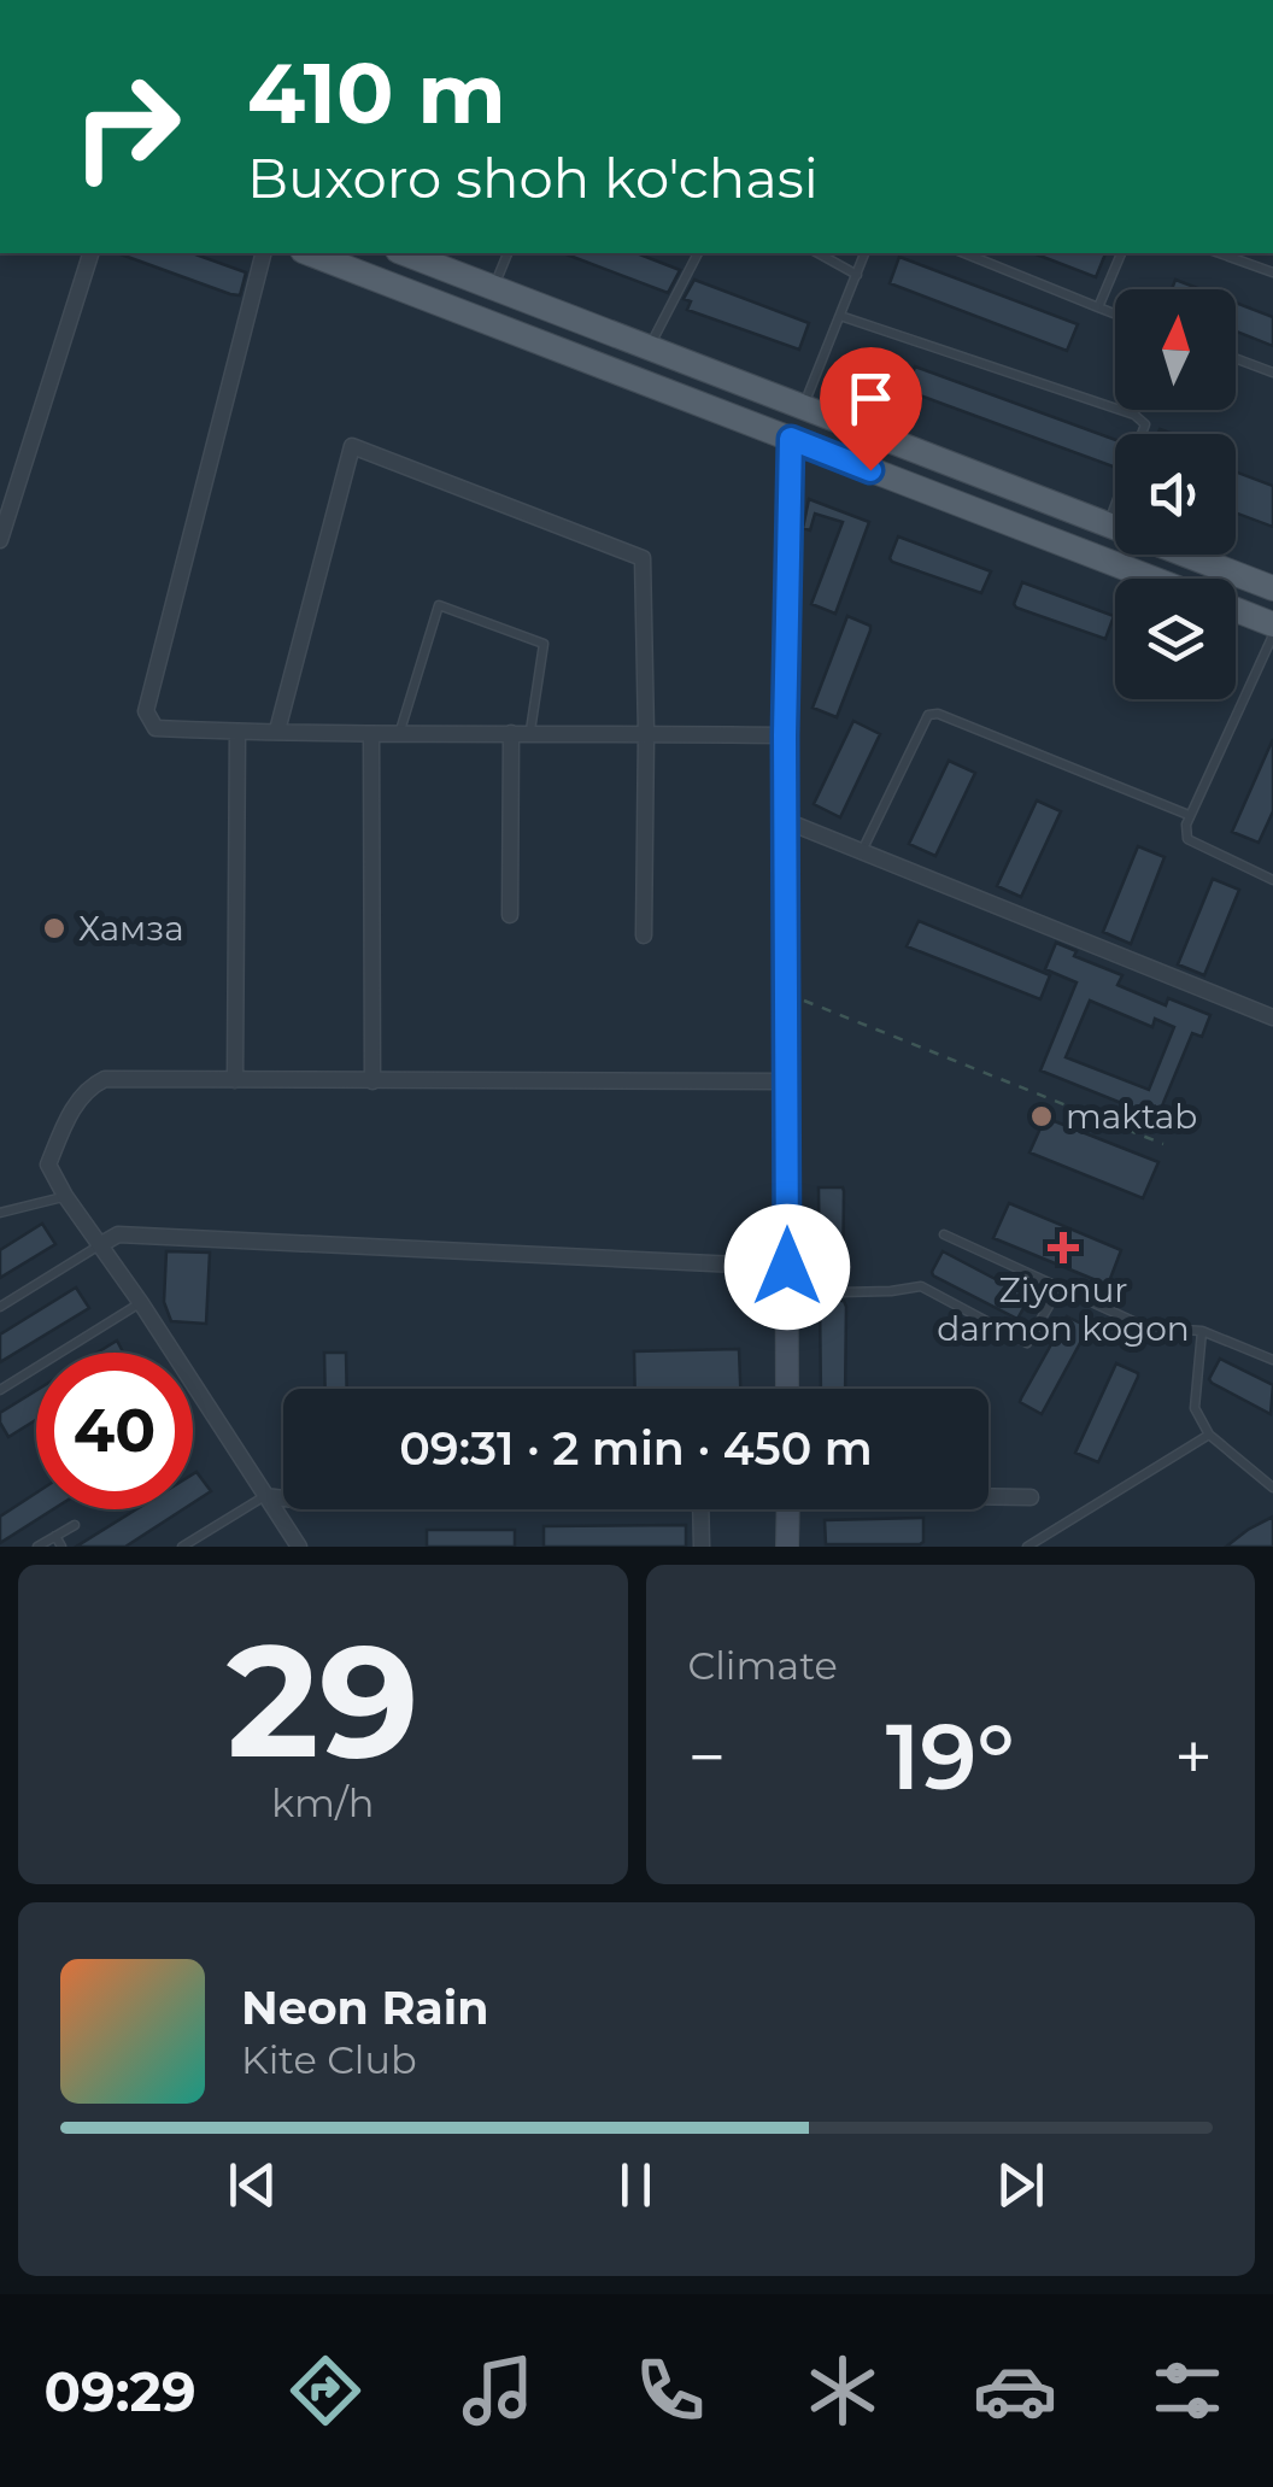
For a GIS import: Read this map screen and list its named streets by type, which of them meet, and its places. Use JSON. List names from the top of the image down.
{
  "places": {
    "other": ["Хамза", "maktab"],
    "health": ["Ziyonur darmon kogon"]
  },
  "north": "top",
  "page": {
    "turn": ["410 m", "Buxoro shoh ko'chasi"],
    "limit": "40",
    "trip": "09:31 · 2 min · 450 m",
    "tile": [
      ["29", "km/h"],
      "Climate"
    ],
    "heat": ["−", "19°", "+"],
    "song": ["Neon Rain", "Kite Club"],
    "tabs": "09:29"
  }
}
